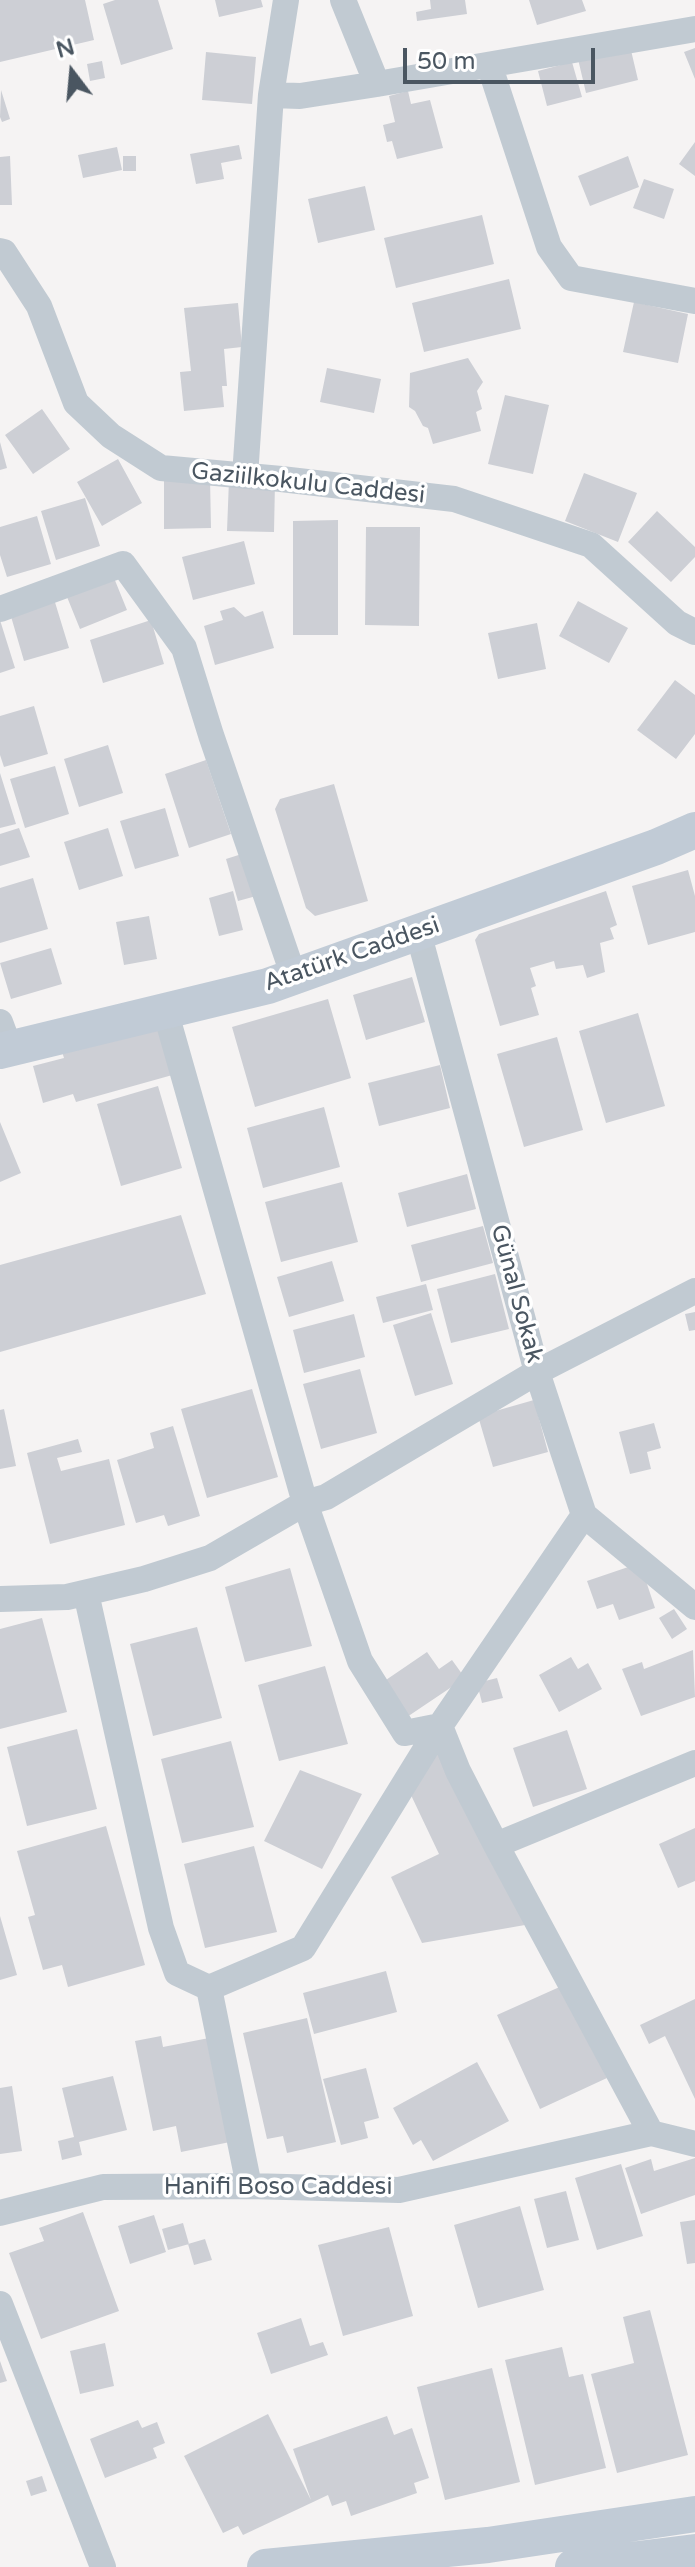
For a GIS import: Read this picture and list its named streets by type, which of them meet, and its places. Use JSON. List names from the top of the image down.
{
  "streets": {
    "street": [
      "Gaziilkokulu Caddesi",
      "Atatürk Caddesi",
      "Günal Sokak",
      "Hanifi Boso Caddesi"
    ]
  },
  "crossings": [
    ["Atatürk Caddesi", "Günal Sokak"]
  ],
  "scale_bar": "50 m",
  "north": "top"
}
